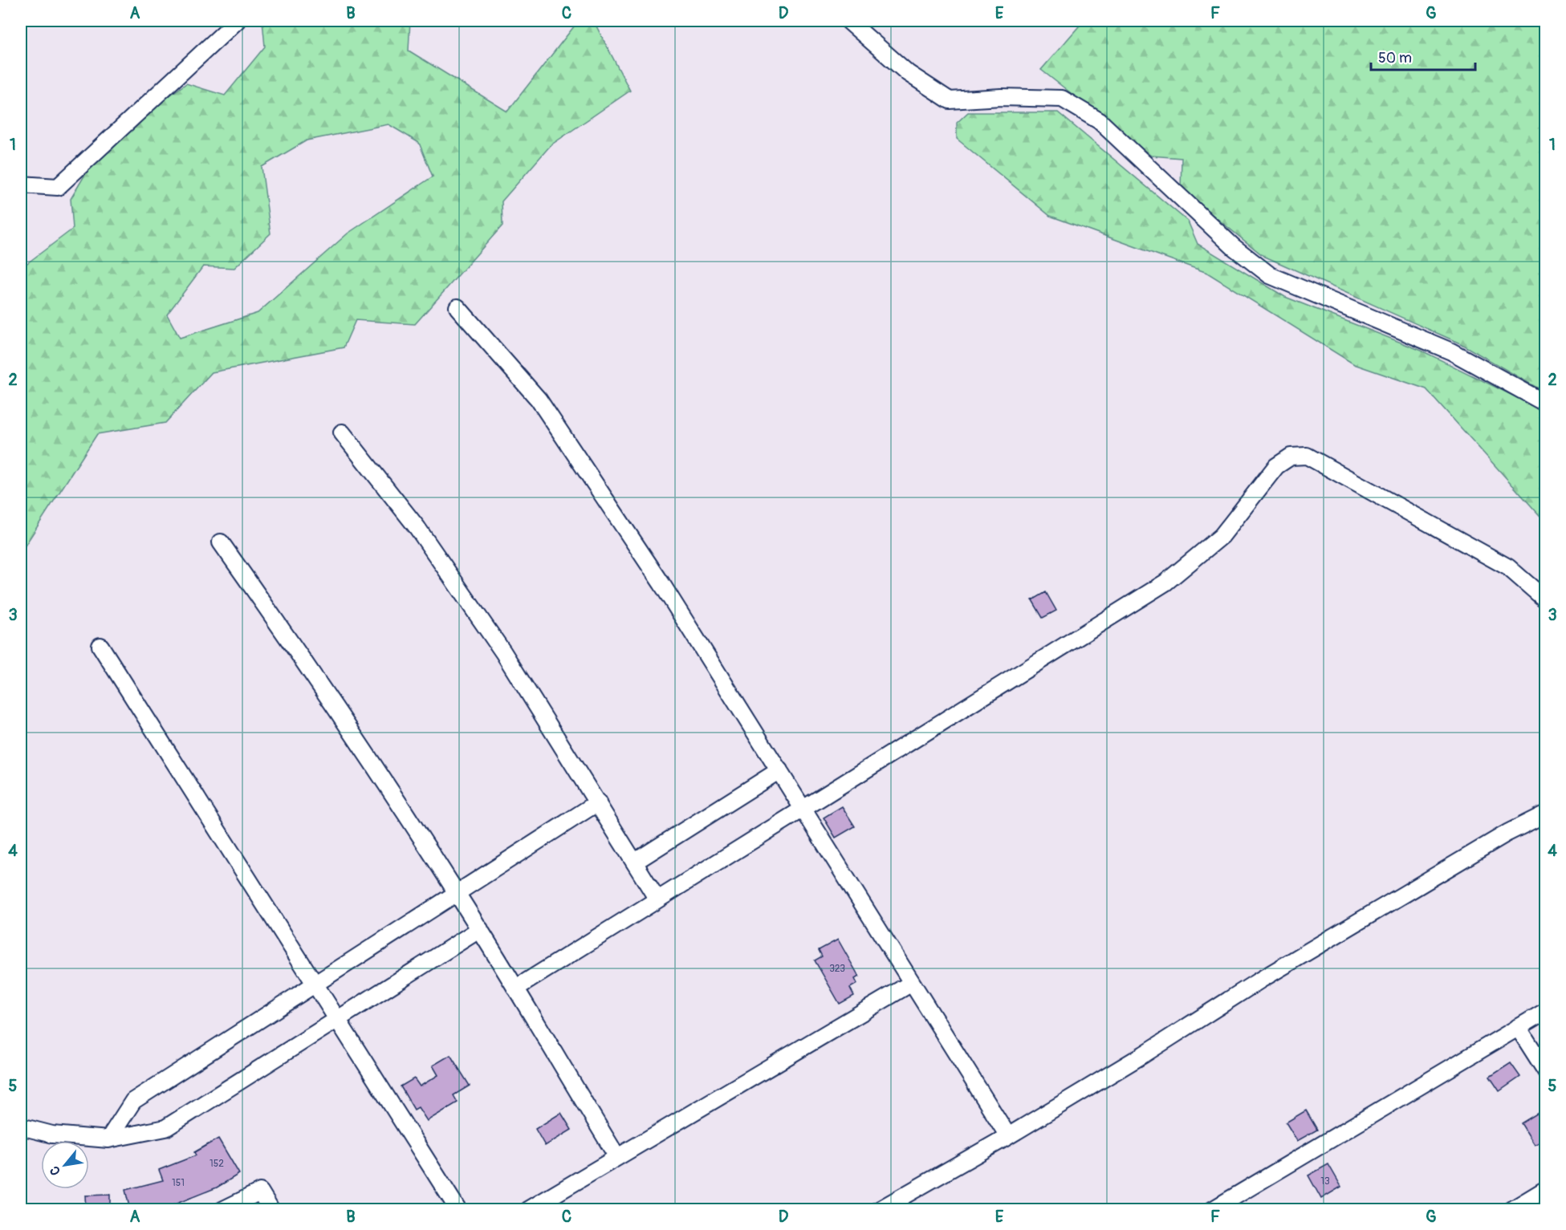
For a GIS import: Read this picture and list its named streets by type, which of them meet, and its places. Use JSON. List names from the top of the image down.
{
  "house_numbers": [
    "323",
    "152",
    "13",
    "151"
  ],
  "scale_bar": "50 m",
  "north": "bottom left",
  "grid": {
    "columns": [
      "A",
      "B",
      "C",
      "D",
      "E",
      "F",
      "G"
    ],
    "rows": [
      "1",
      "2",
      "3",
      "4",
      "5"
    ]
  }
}
